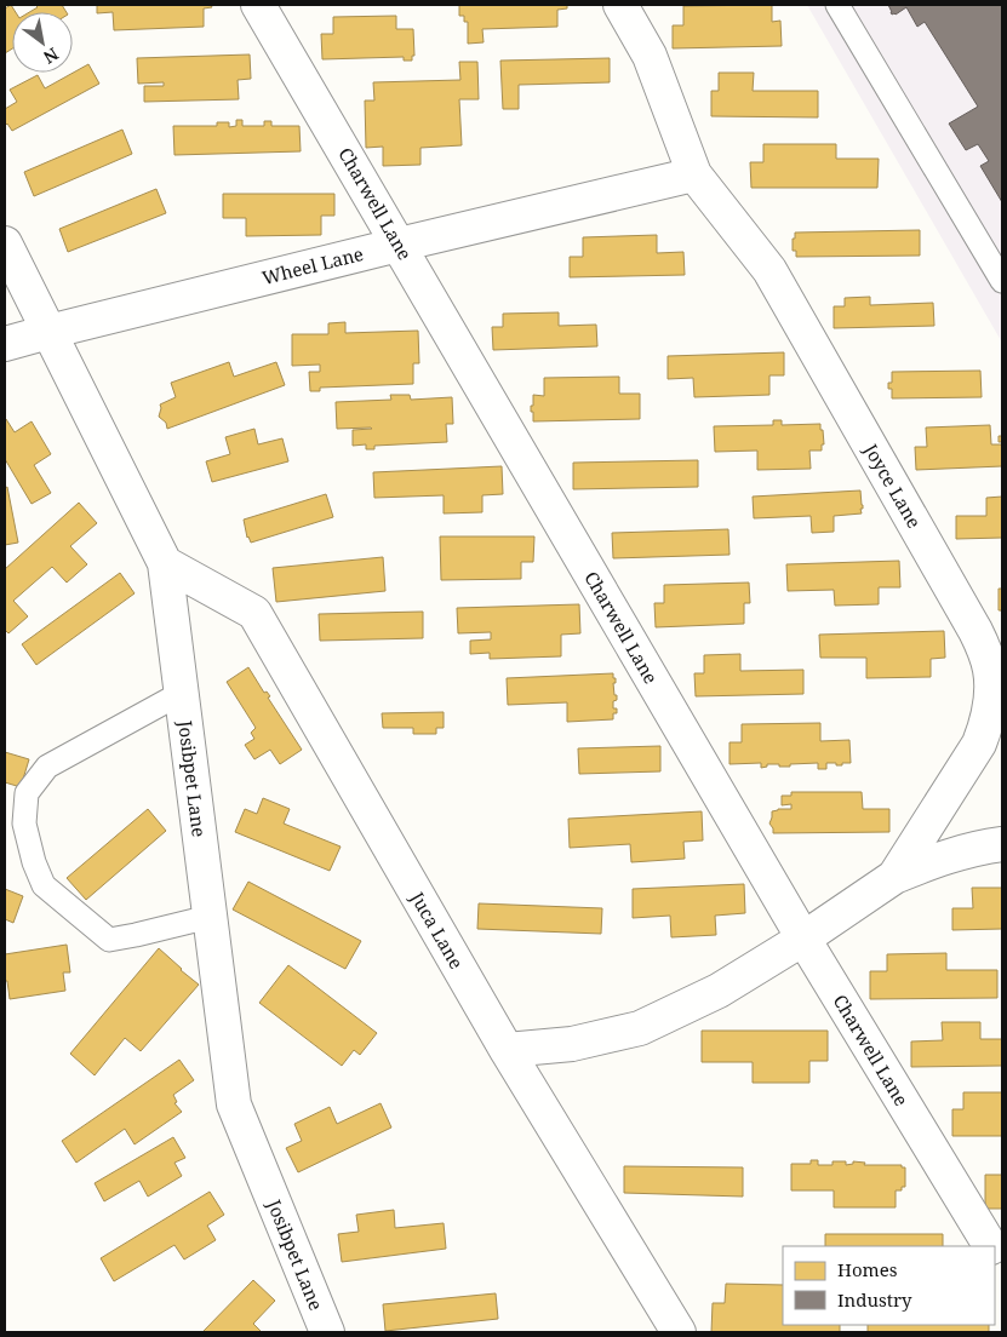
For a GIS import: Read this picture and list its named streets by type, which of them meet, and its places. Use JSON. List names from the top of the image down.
{
  "streets": {
    "street": [
      "Charwell Lane",
      "Wheel Lane",
      "Joyce Lane",
      "Josibpet Lane",
      "Juca Lane"
    ]
  },
  "crossings": [
    ["Charwell Lane", "Wheel Lane"],
    ["Wheel Lane", "Joyce Lane"],
    ["Wheel Lane", "Josibpet Lane"],
    ["Josibpet Lane", "Juca Lane"]
  ],
  "legend": ["Homes", "Industry"],
  "north": "bottom right"
}
